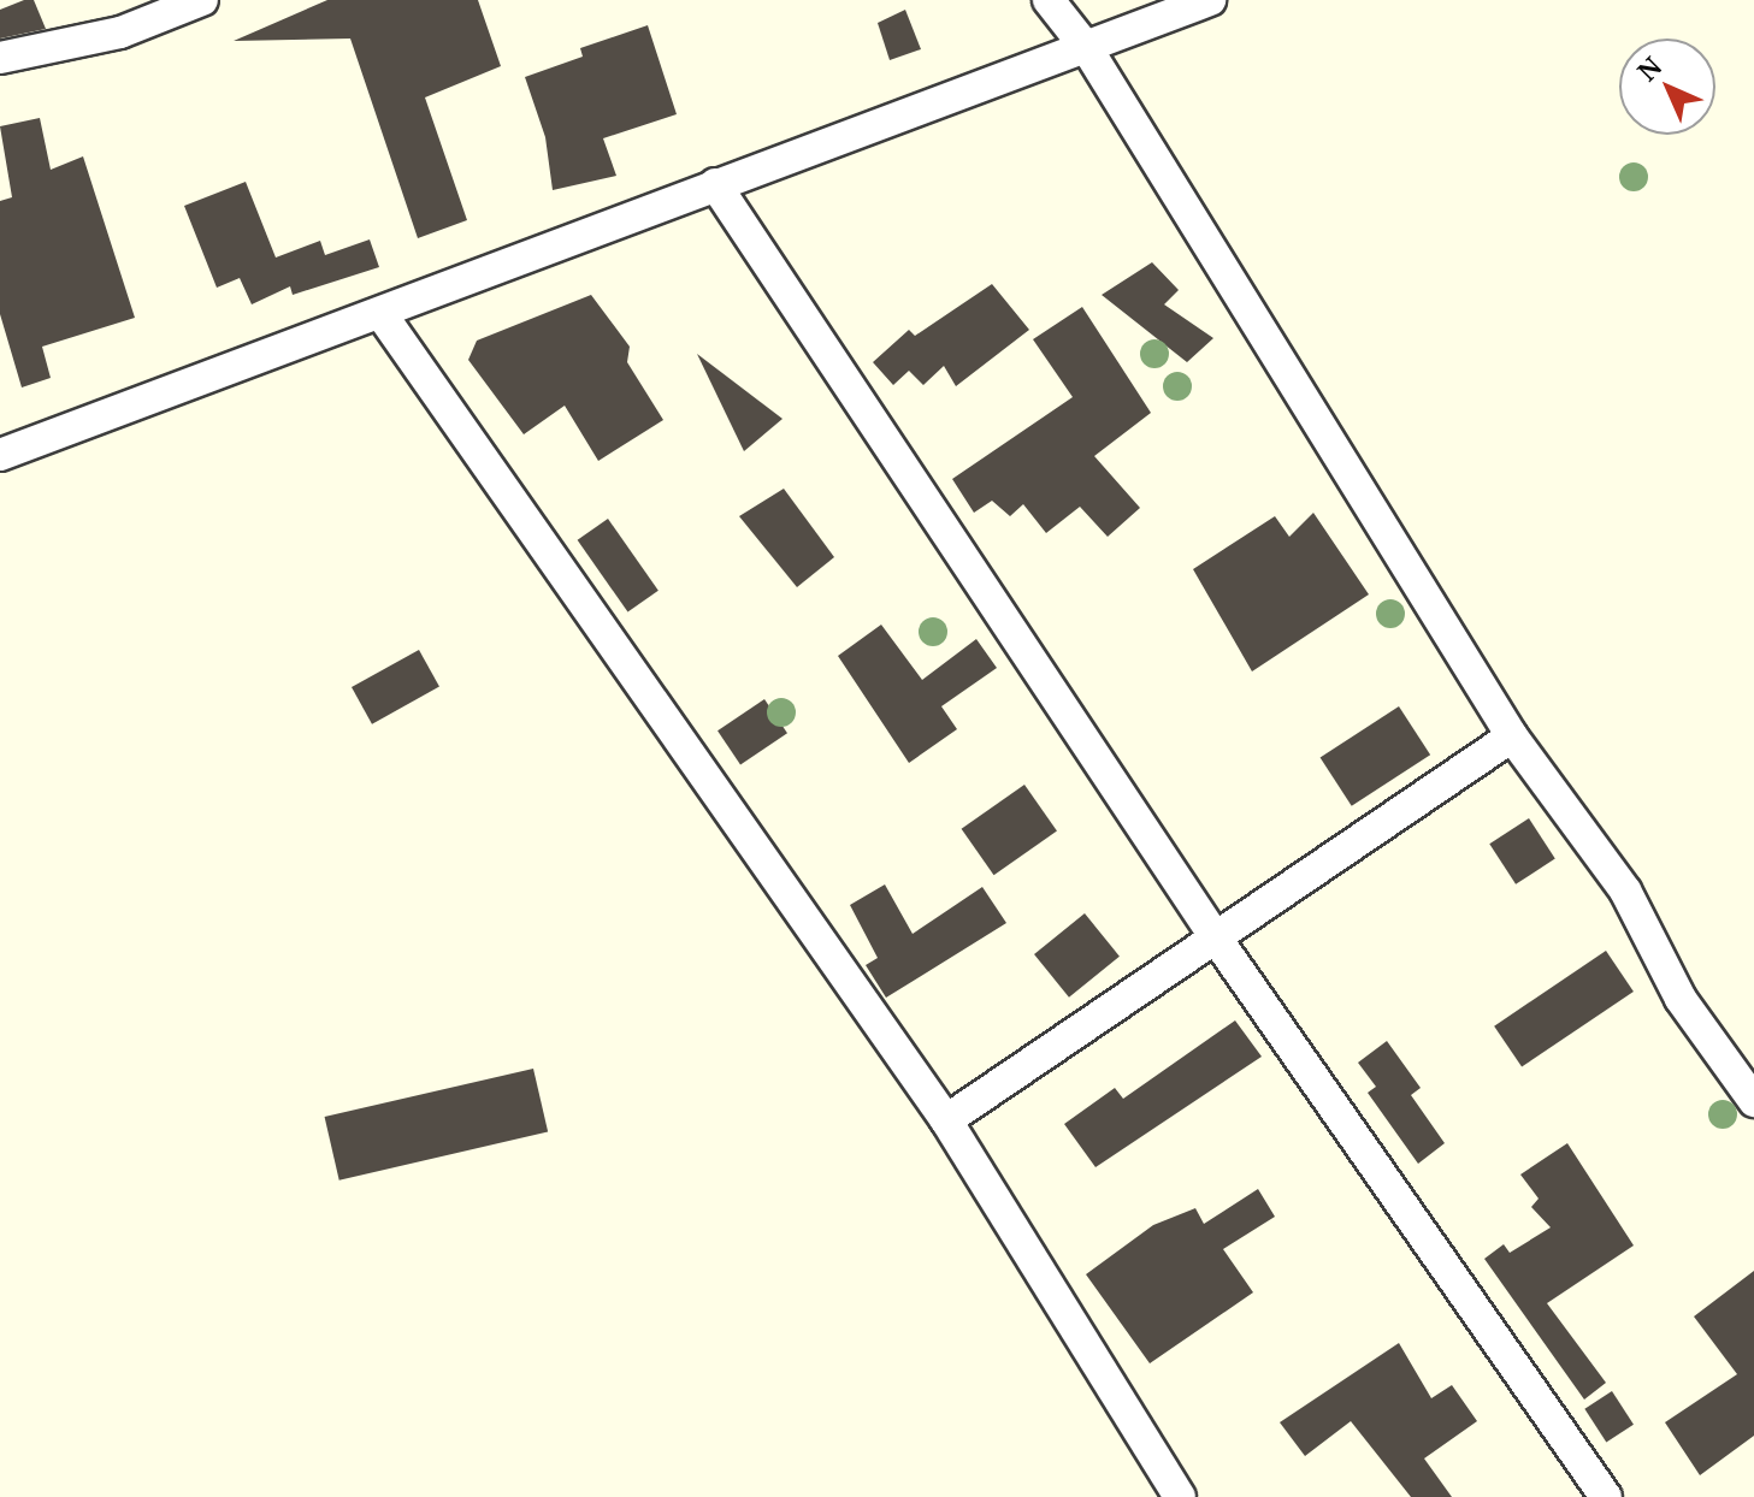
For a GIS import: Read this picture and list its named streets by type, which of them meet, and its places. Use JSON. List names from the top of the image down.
{
  "north": "top left"
}
